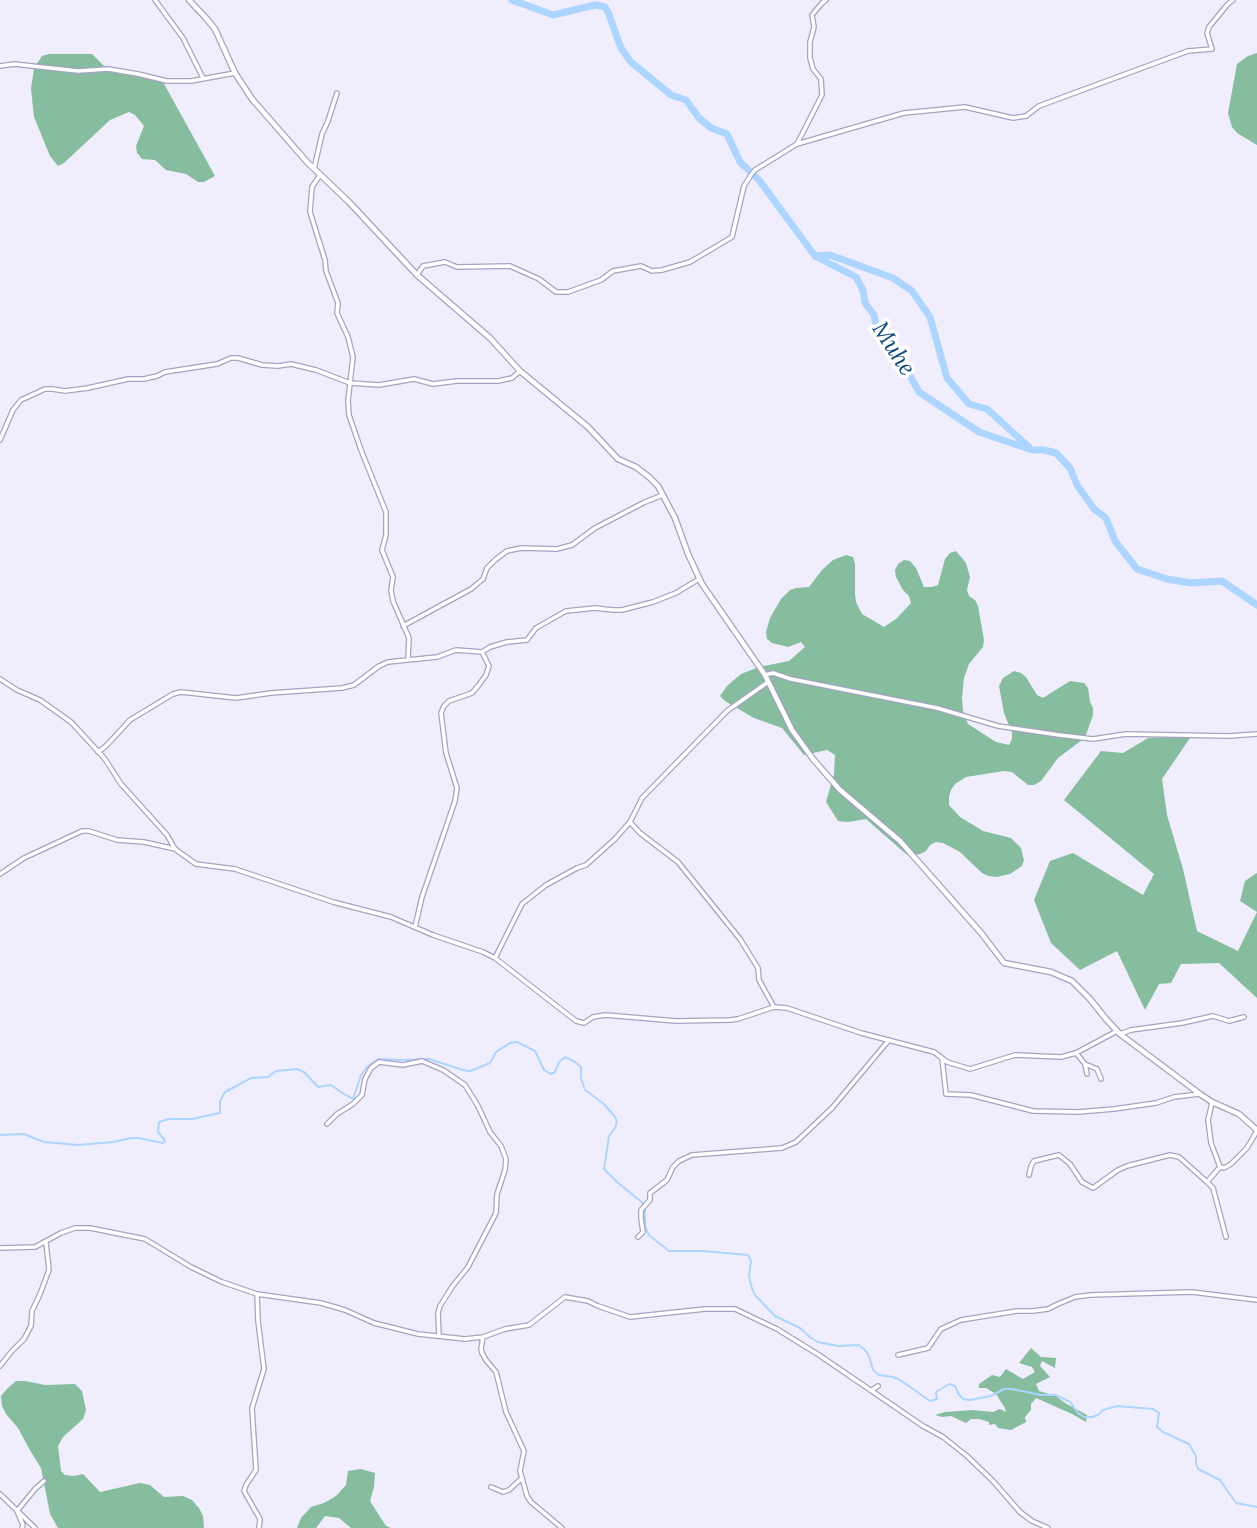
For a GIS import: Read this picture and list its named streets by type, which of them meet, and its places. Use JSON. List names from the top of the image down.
{
  "water": ["Muhe"]
}
